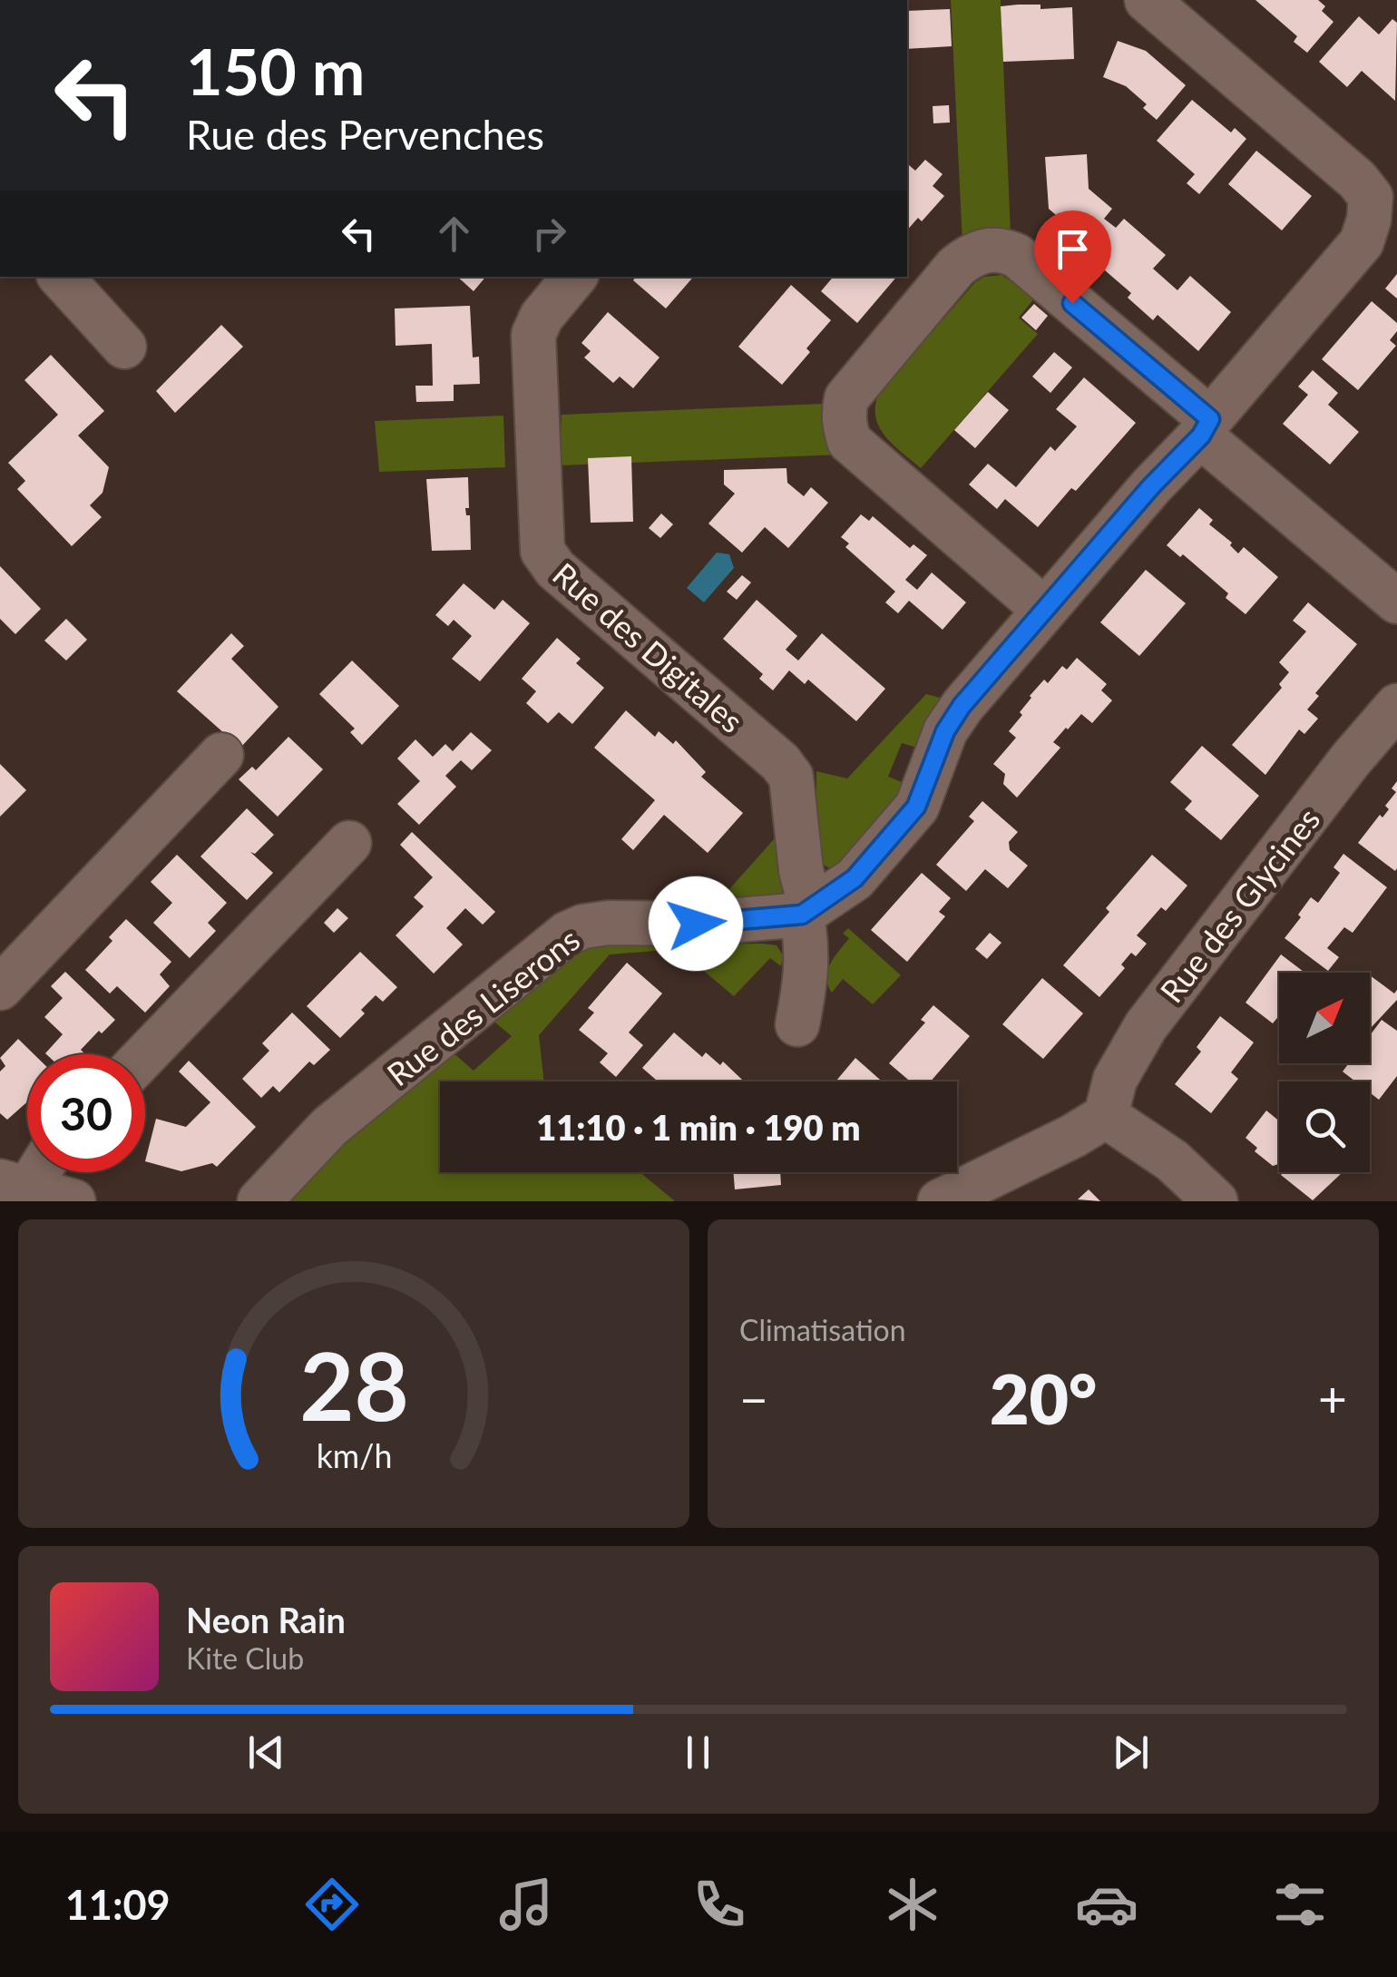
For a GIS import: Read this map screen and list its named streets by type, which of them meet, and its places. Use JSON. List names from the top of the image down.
{
  "streets": {
    "street": ["Rue des Digitales", "Rue des Glycines", "Rue des Liserons"]
  },
  "crossings": [
    ["Rue des Digitales", "Rue des Liserons"]
  ],
  "north": "top right",
  "page": {
    "turn": ["150 m", "Rue des Pervenches"],
    "limit": "30",
    "trip": "11:10 · 1 min · 190 m",
    "tile": "Climatisation",
    "heat": ["−", "20°", "+"],
    "song": ["Neon Rain", "Kite Club"],
    "tabs": "11:09",
    "gauge": ["28", "km/h"]
  }
}
